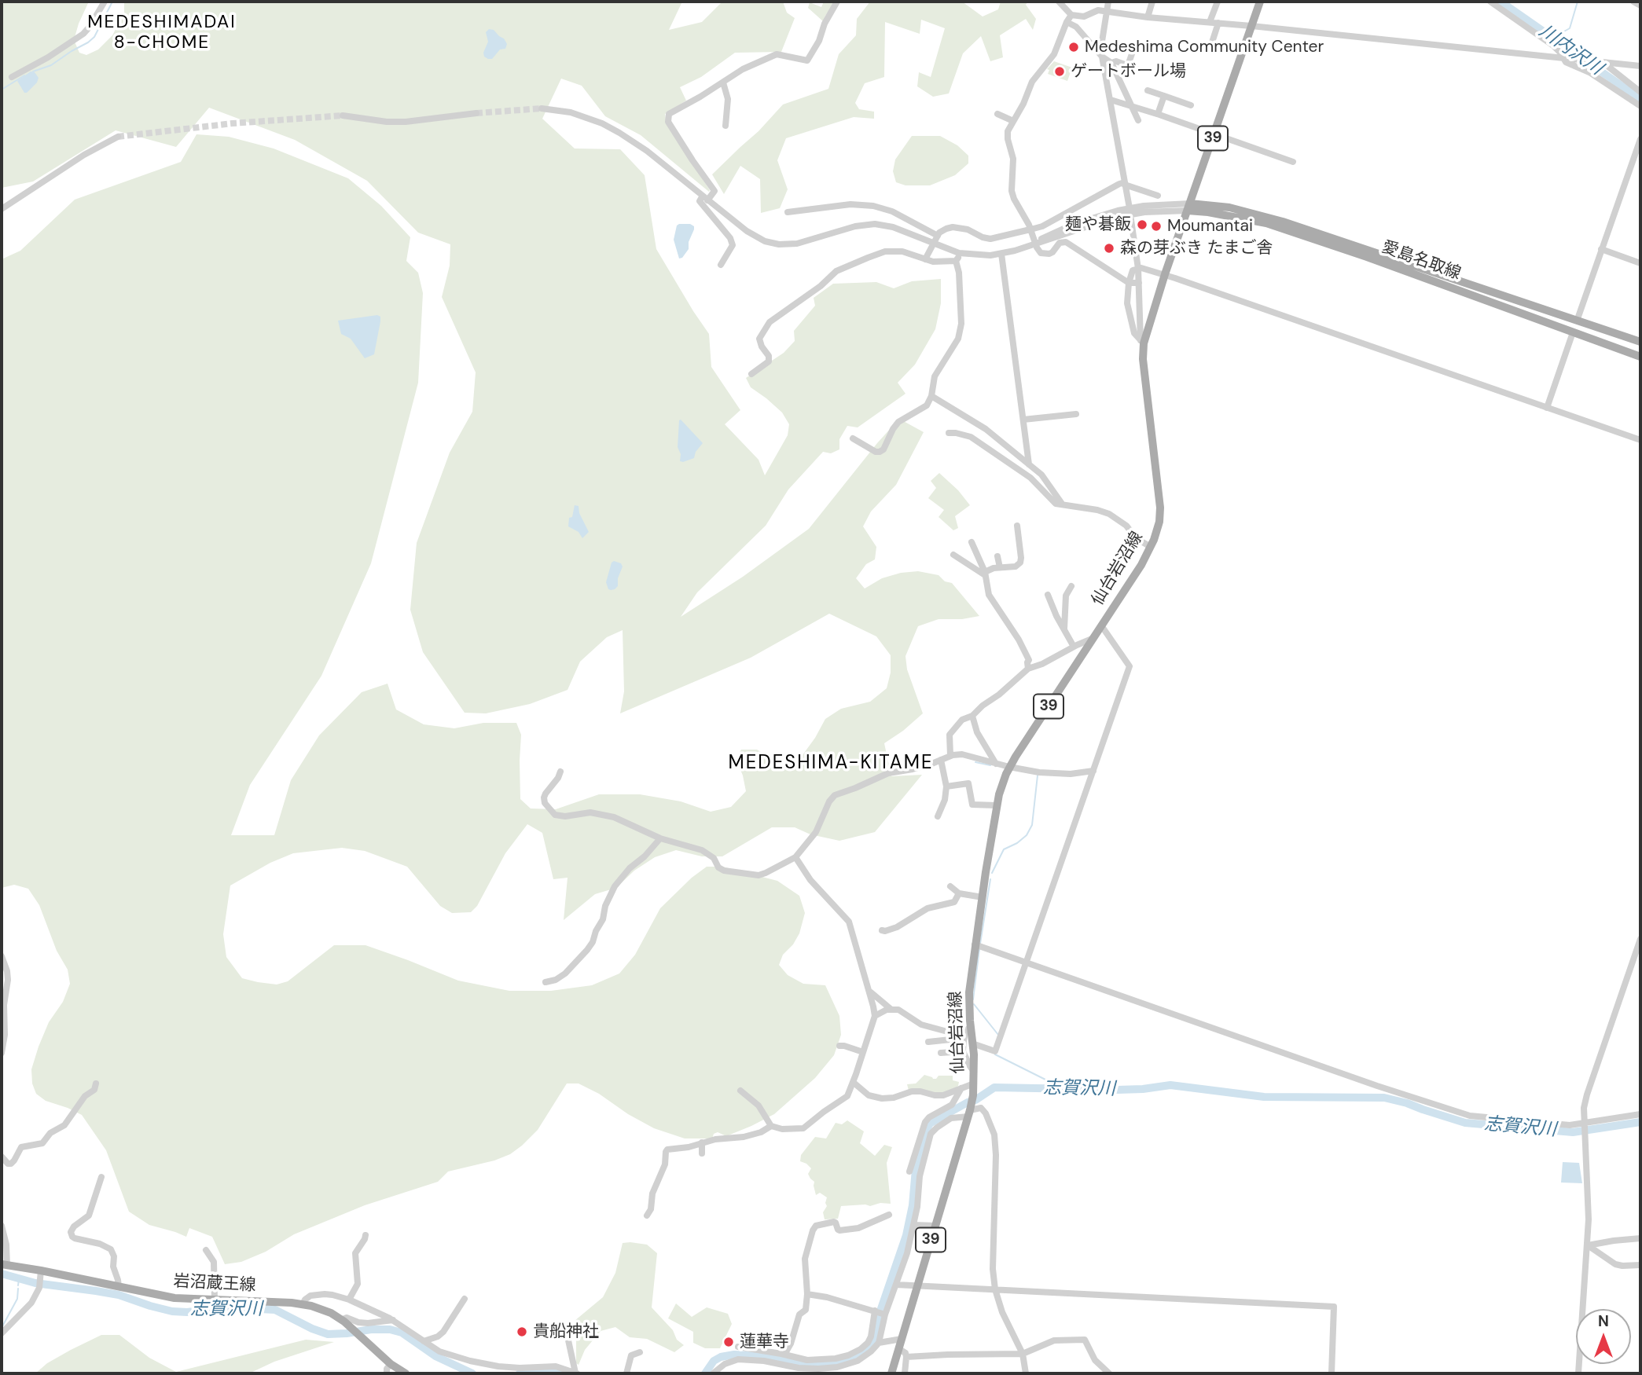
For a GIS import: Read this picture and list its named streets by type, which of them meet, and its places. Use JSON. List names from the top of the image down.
{
  "streets": {
    "main road": [
      "39",
      "愛島名取線",
      "仙台岩沼線",
      "岩沼蔵王線"
    ]
  },
  "crossings": [
    ["39", "仙台岩沼線"],
    ["愛島名取線", "仙台岩沼線"]
  ],
  "districts": ["MEDESHIMADAI 8-CHOME", "MEDESHIMA-KITAME"],
  "water": ["川内沢川", "志賀沢川"],
  "places": [
    "Medeshima Community Center",
    "ゲートボール場",
    "麺や碁飯",
    "Moumantai",
    "森の芽ぶき たまご舎",
    "貴船神社",
    "蓮華寺"
  ],
  "north": "top"
}
